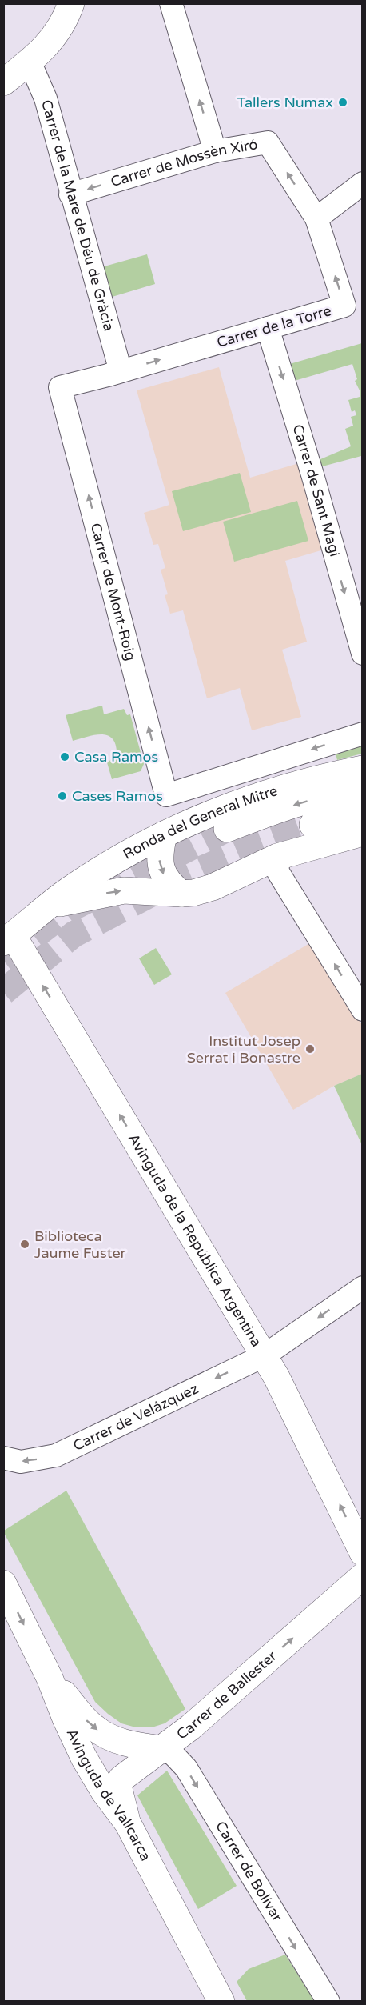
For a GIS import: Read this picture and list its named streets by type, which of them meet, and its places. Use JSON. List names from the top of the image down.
{
  "streets": {
    "main road": [
      "Ronda del General Mitre",
      "Avinguda de la República Argentina",
      "Carrer de Ballester",
      "Avinguda de Vallcarca"
    ],
    "street": [
      "Carrer de Mossèn Xiró",
      "Carrer de la Mare de Déu de Gràcia",
      "Carrer de la Torre",
      "Carrer de Sant Magí",
      "Carrer de Mont-Roig",
      "Carrer de Velázquez",
      "Carrer de Bolívar"
    ]
  },
  "crossings": [
    ["Carrer de Mossèn Xiró", "Carrer de la Mare de Déu de Gràcia"],
    ["Carrer de Mossèn Xiró", "Carrer de la Torre"],
    ["Carrer de la Mare de Déu de Gràcia", "Carrer de la Torre"],
    ["Carrer de la Torre", "Carrer de Sant Magí"],
    ["Carrer de la Torre", "Carrer de Mont-Roig"],
    ["Carrer de Mont-Roig", "Ronda del General Mitre"],
    ["Ronda del General Mitre", "Avinguda de la República Argentina"],
    ["Avinguda de la República Argentina", "Carrer de Velázquez"],
    ["Carrer de Ballester", "Avinguda de Vallcarca"],
    ["Carrer de Ballester", "Carrer de Bolívar"]
  ],
  "one_way": [
    "Carrer de Mossèn Xiró",
    "Carrer de Sant Magí",
    "Carrer de Mont-Roig",
    "Avinguda de la República Argentina",
    "Carrer de Velázquez",
    "Carrer de Ballester",
    "Carrer de Bolívar"
  ],
  "places": [
    "Tallers Numax",
    "Casa Ramos",
    "Cases Ramos",
    "Institut Josep Serrat i Bonastre",
    "Biblioteca Jaume Fuster"
  ]
}
